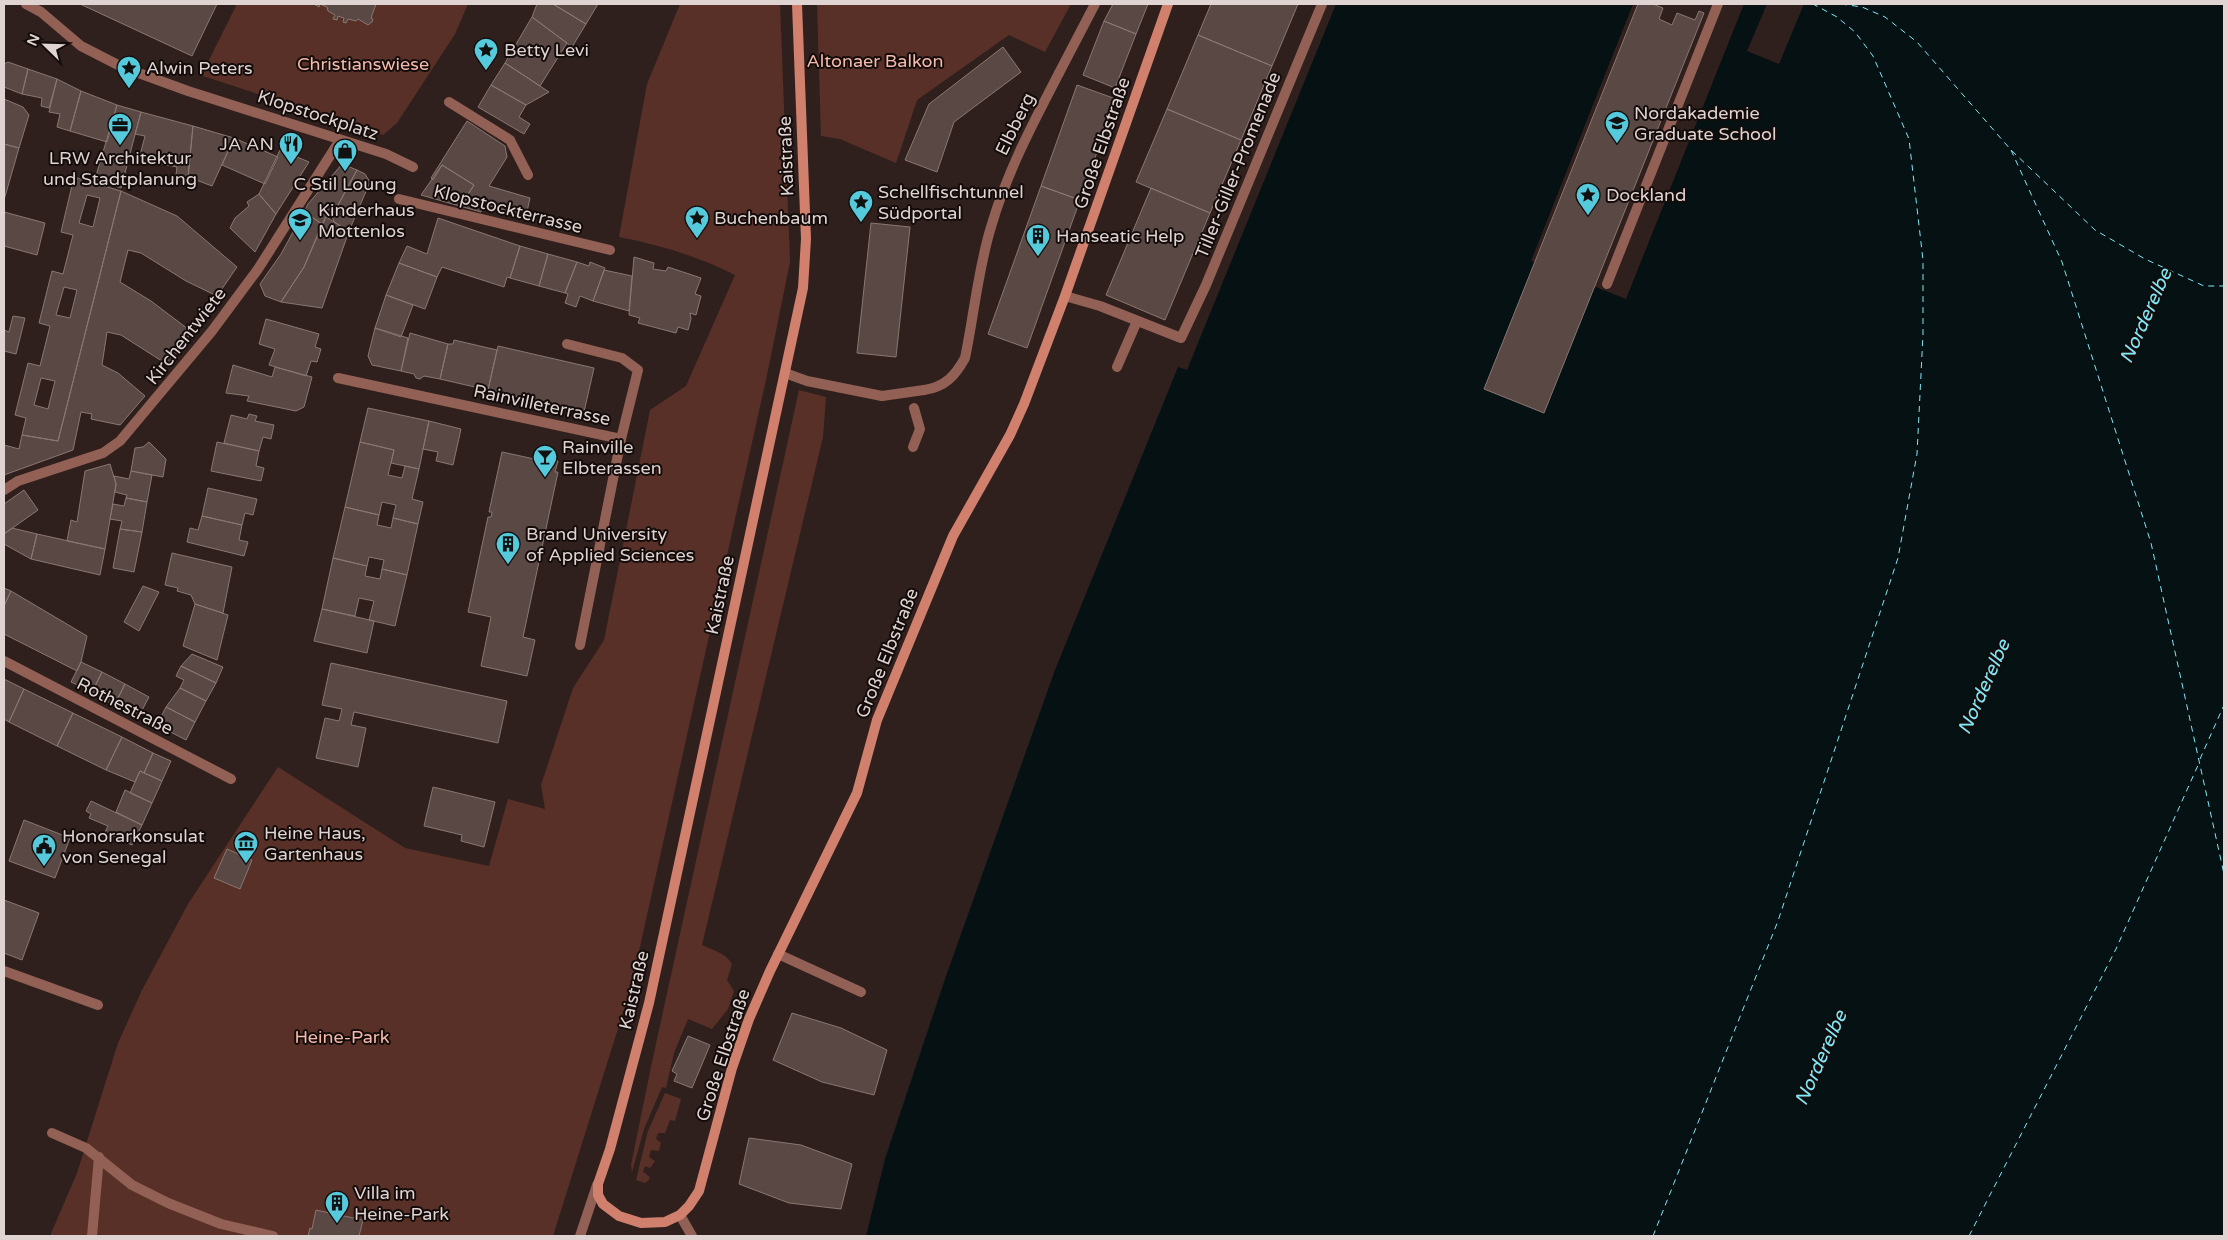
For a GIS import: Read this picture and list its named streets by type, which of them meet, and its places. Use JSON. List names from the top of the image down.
{
  "streets": {
    "street": [
      "Klopstockplatz",
      "Elbberg",
      "Große Elbstraße",
      "Kaistraße",
      "Tiller-Giller-Promenade",
      "Klopstockterrasse",
      "Kirchentwiete",
      "Rainvilleterrasse",
      "Rothestraße"
    ]
  },
  "crossings": [
    ["Klopstockplatz", "Kirchentwiete"],
    ["Elbberg", "Kaistraße"]
  ],
  "water": ["Norderelbe"],
  "parks": ["Altonaer Balkon", "Christianswiese", "Heine-Park"],
  "places": {
    "place": [
      "Betty Levi",
      "Alwin Peters",
      "Dockland",
      "Schellfischtunnel Südportal",
      "Buchenbaum"
    ],
    "school or university": ["Nordakademie Graduate School", "Kinderhaus Mottenlos"],
    "office": ["LRW Architektur und Stadtplanung"],
    "restaurant": ["JA AN"],
    "shop": ["C Stil Loung"],
    "building": ["Hanseatic Help", "Brand University of Applied Sciences", "Villa im Heine-Park"],
    "bar": ["Rainville Elbterassen"],
    "museum": ["Heine Haus, Gartenhaus"],
    "public building": ["Honorarkonsulat von Senegal"]
  },
  "north": "top left"
}
